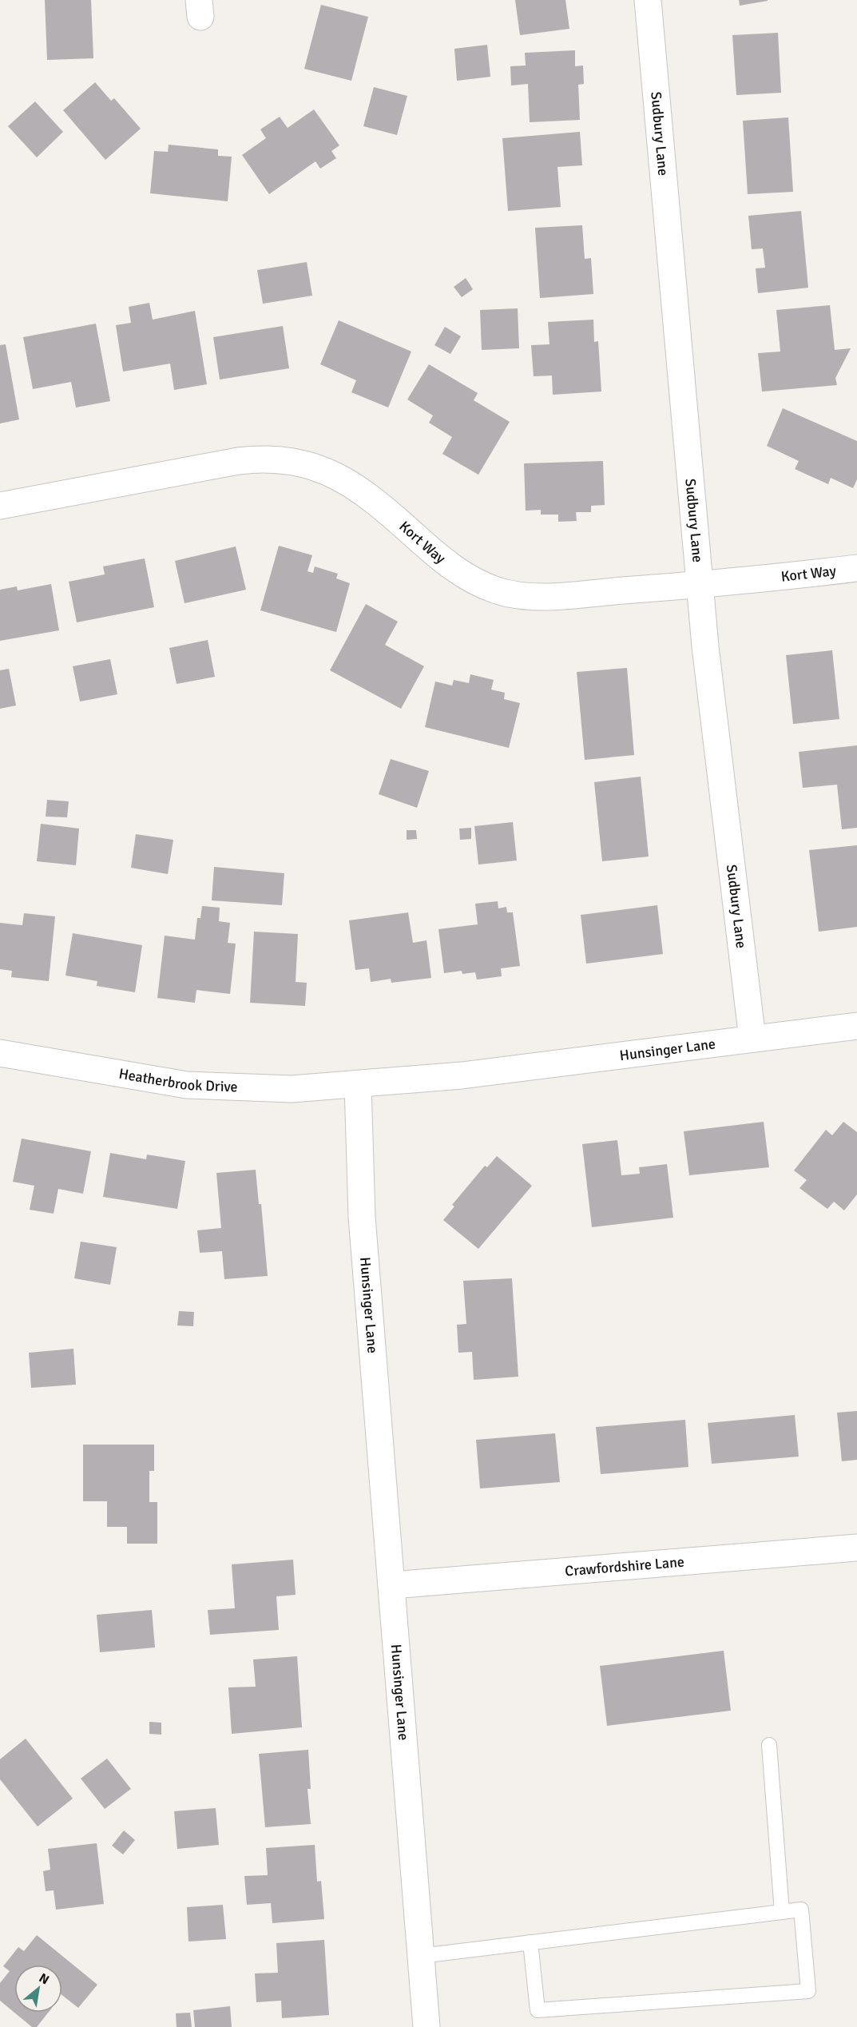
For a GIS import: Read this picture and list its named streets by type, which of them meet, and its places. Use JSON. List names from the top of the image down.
{
  "streets": {
    "street": [
      "Sudbury Lane",
      "Kort Way",
      "Hunsinger Lane",
      "Heatherbrook Drive",
      "Crawfordshire Lane"
    ]
  },
  "crossings": [
    ["Sudbury Lane", "Kort Way"],
    ["Sudbury Lane", "Hunsinger Lane"],
    ["Hunsinger Lane", "Heatherbrook Drive"],
    ["Hunsinger Lane", "Crawfordshire Lane"]
  ],
  "north": "top right"
}
